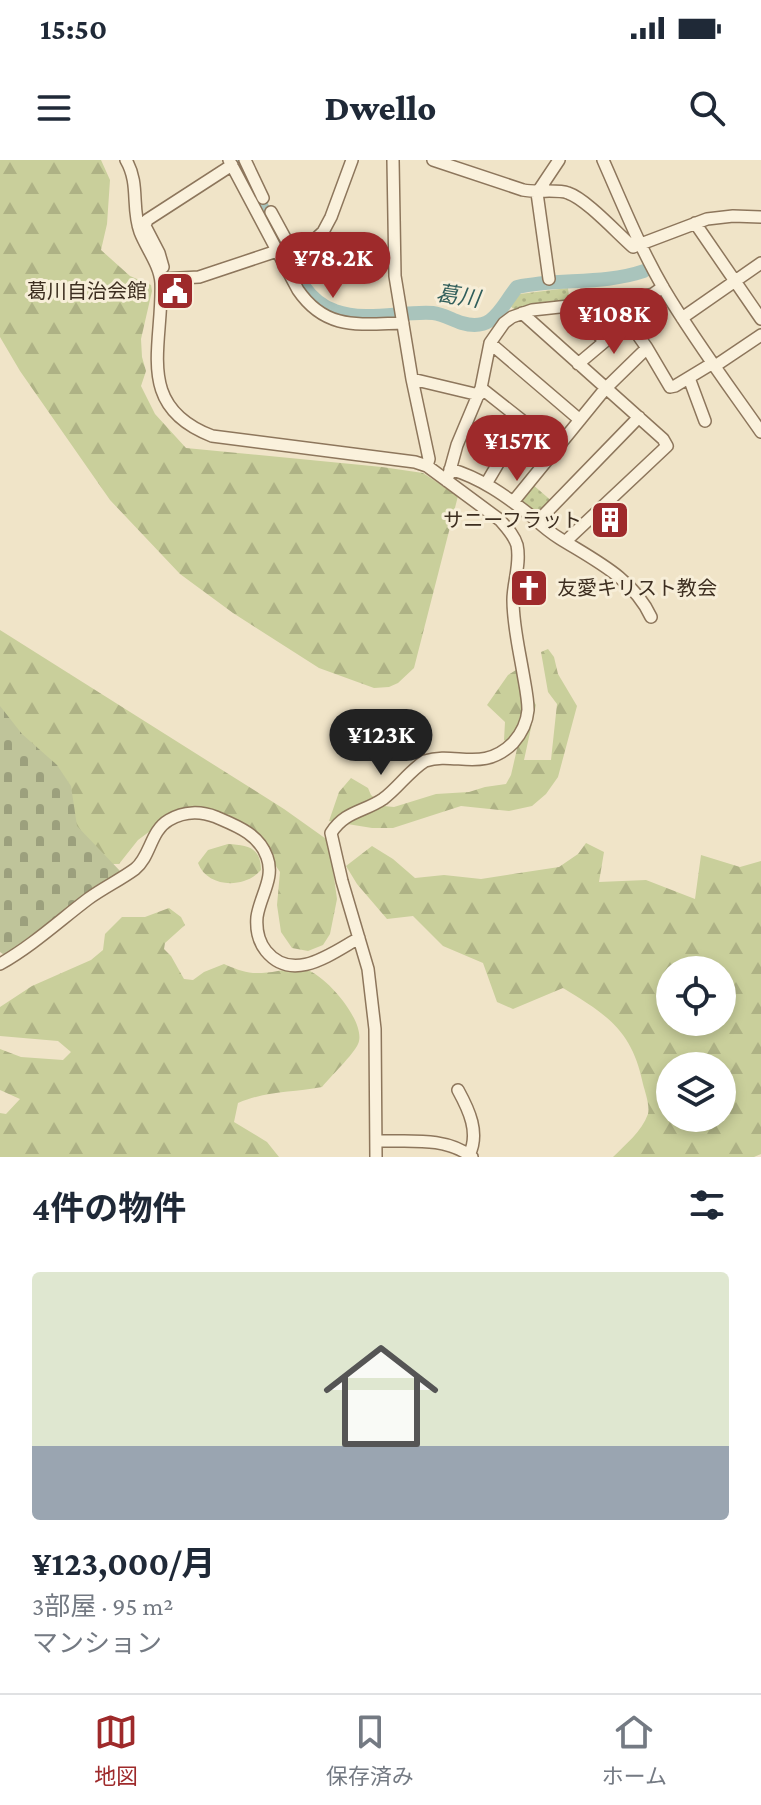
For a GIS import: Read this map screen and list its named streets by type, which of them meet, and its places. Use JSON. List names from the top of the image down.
{
  "water": ["葛川"],
  "places": {
    "public building": ["葛川自治会館"],
    "building": ["サニーフラット"],
    "church": ["友愛キリスト教会"]
  },
  "page": {
    "status": "15:50",
    "header": "Dwello",
    "price": [
      "¥78.2K",
      "¥108K",
      "¥157K",
      "¥123K"
    ],
    "heading": "4件の物件",
    "list": [
      {
        "name": "¥123,000/月",
        "note": "3部屋 · 95 m² · マンション"
      }
    ],
    "tabs": ["地図", "保存済み", "ホーム"]
  }
}
